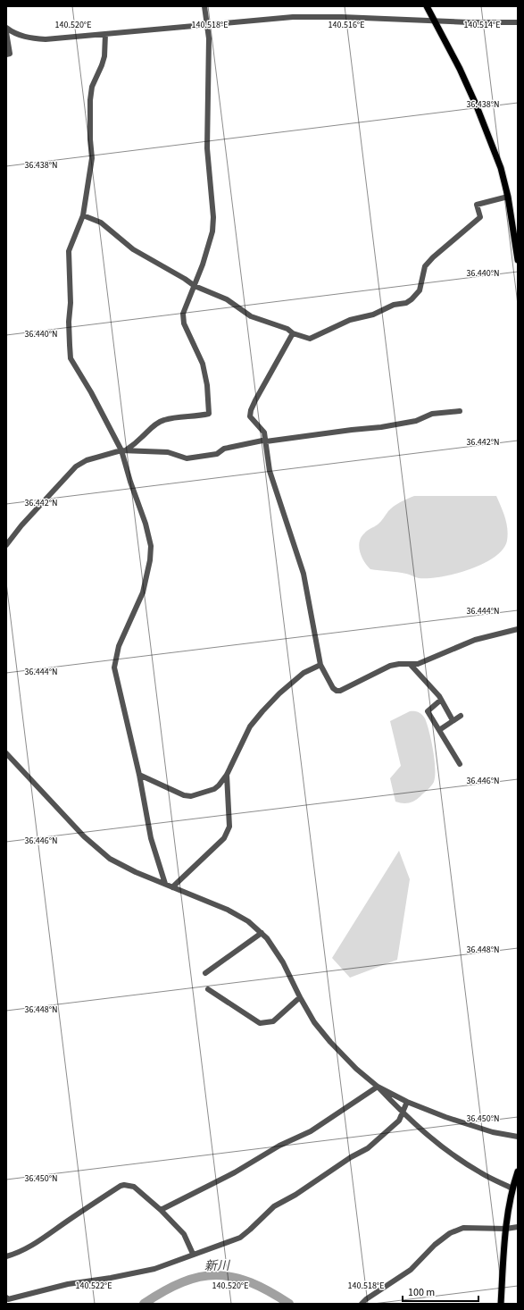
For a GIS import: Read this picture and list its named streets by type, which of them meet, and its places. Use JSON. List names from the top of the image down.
{
  "water": ["新川"],
  "scale_bar": "100 m",
  "coordinates": [
    "140.520°E",
    "140.518°E",
    "140.516°E",
    "140.514°E",
    "36.438°N",
    "36.440°N",
    "36.442°N",
    "36.444°N",
    "36.446°N",
    "36.448°N",
    "36.450°N",
    "140.522°E"
  ]
}
